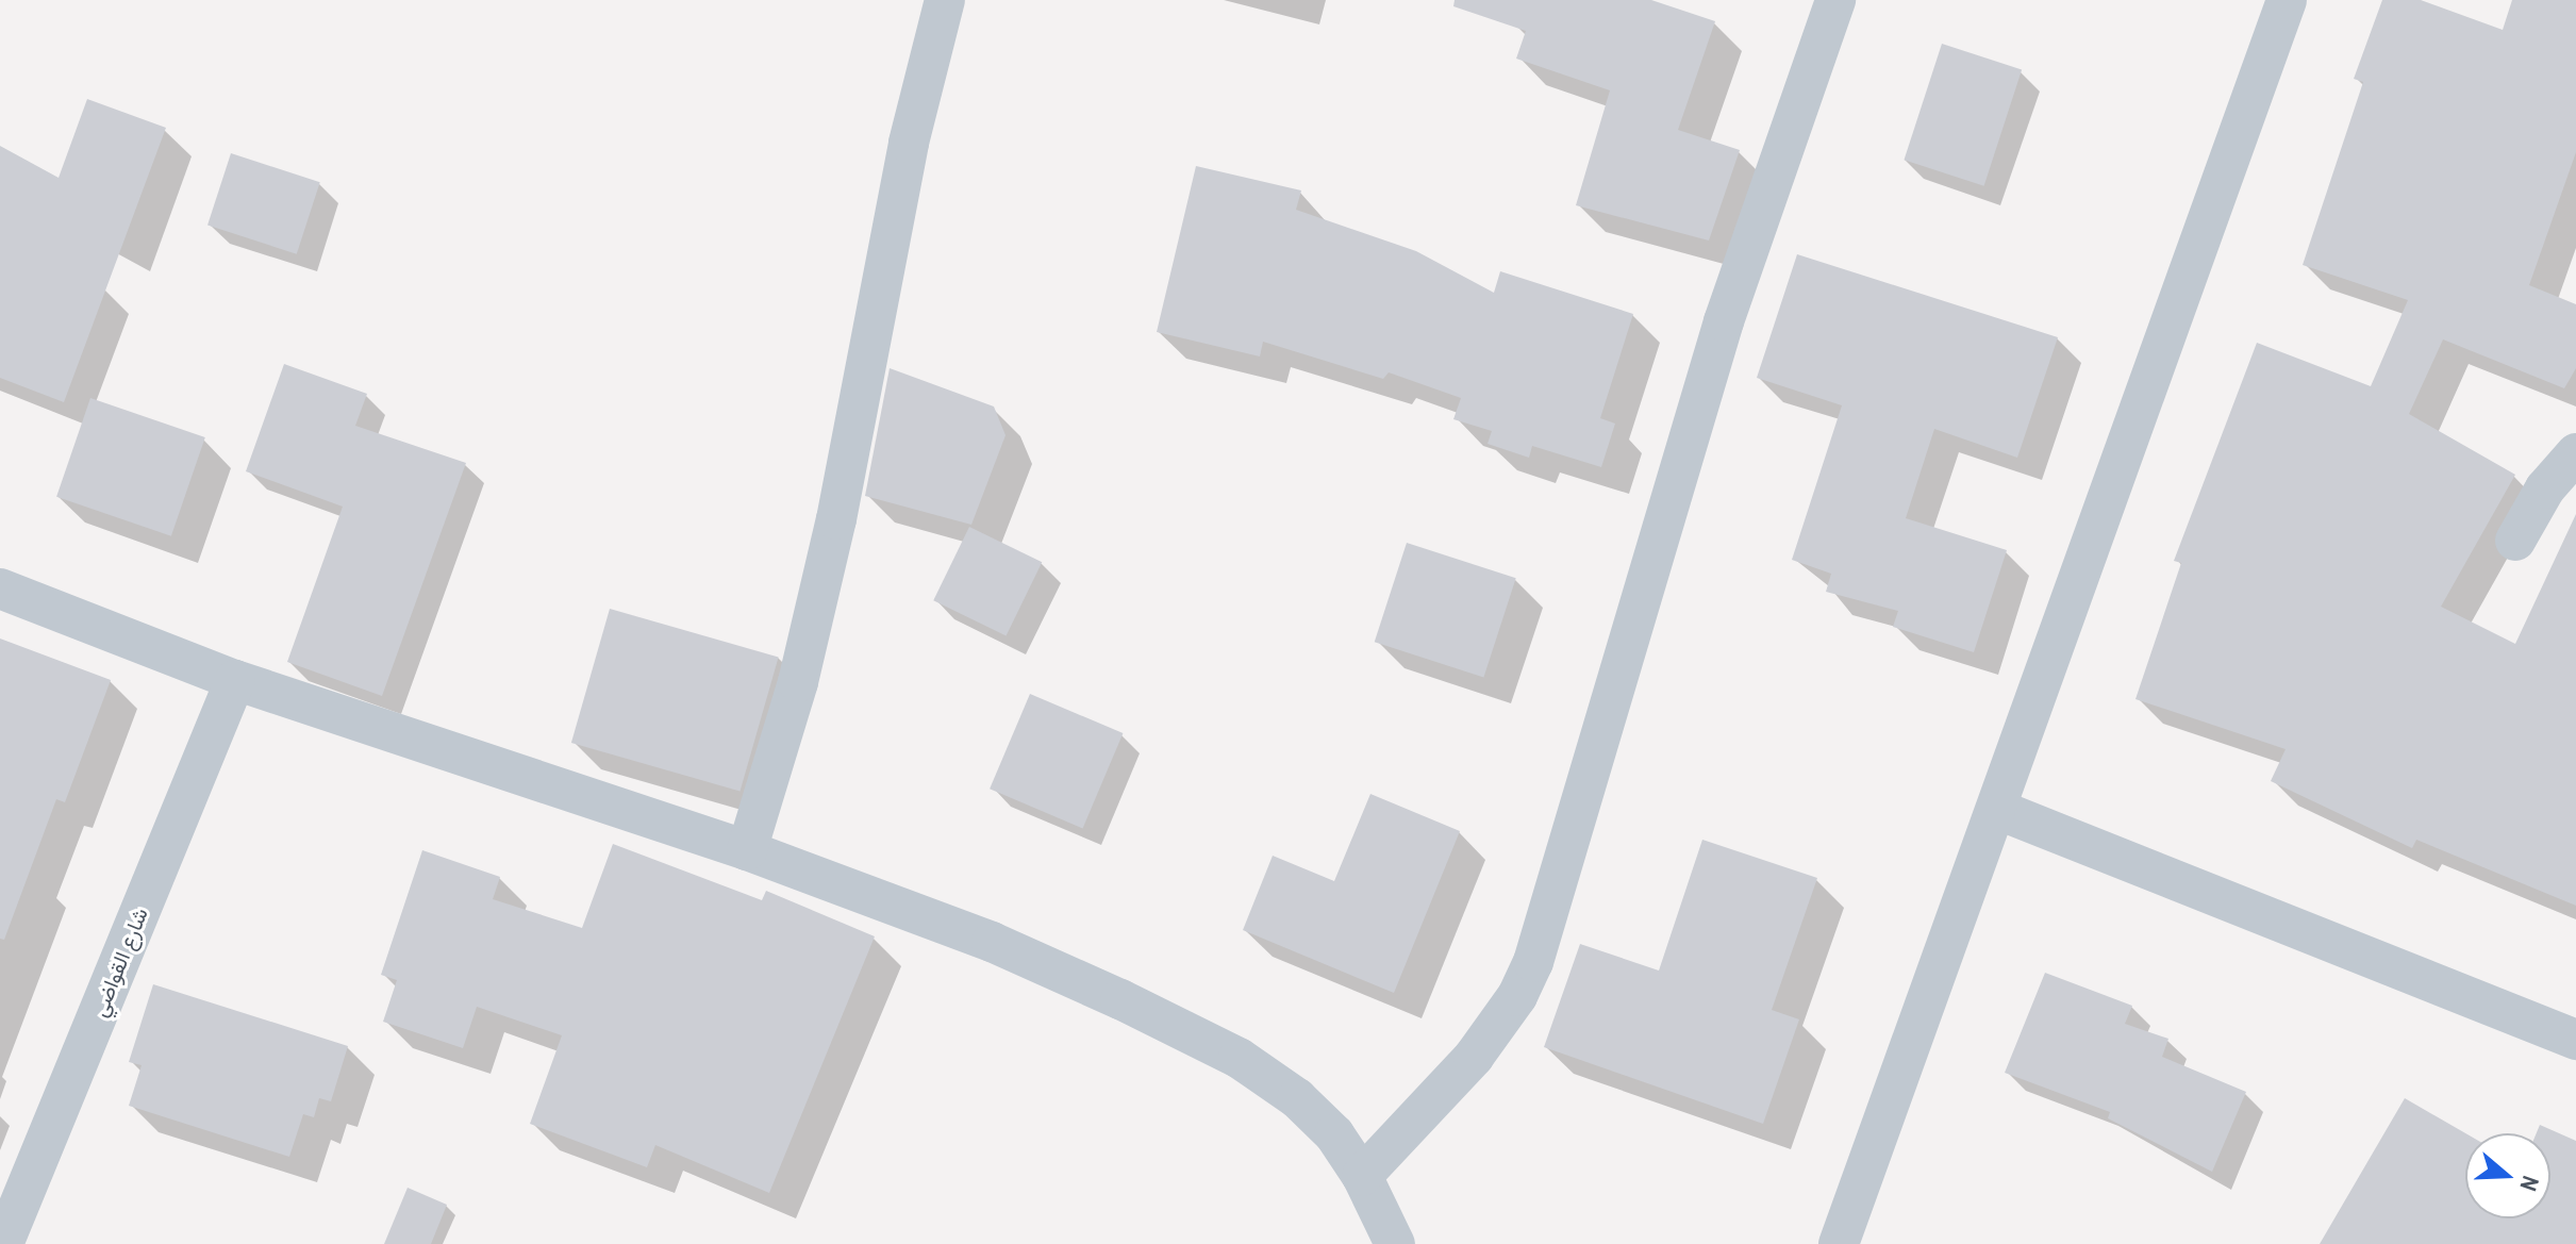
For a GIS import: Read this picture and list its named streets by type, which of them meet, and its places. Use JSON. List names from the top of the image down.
{
  "streets": {
    "street": ["شارع القواضي"]
  },
  "north": "right"
}
